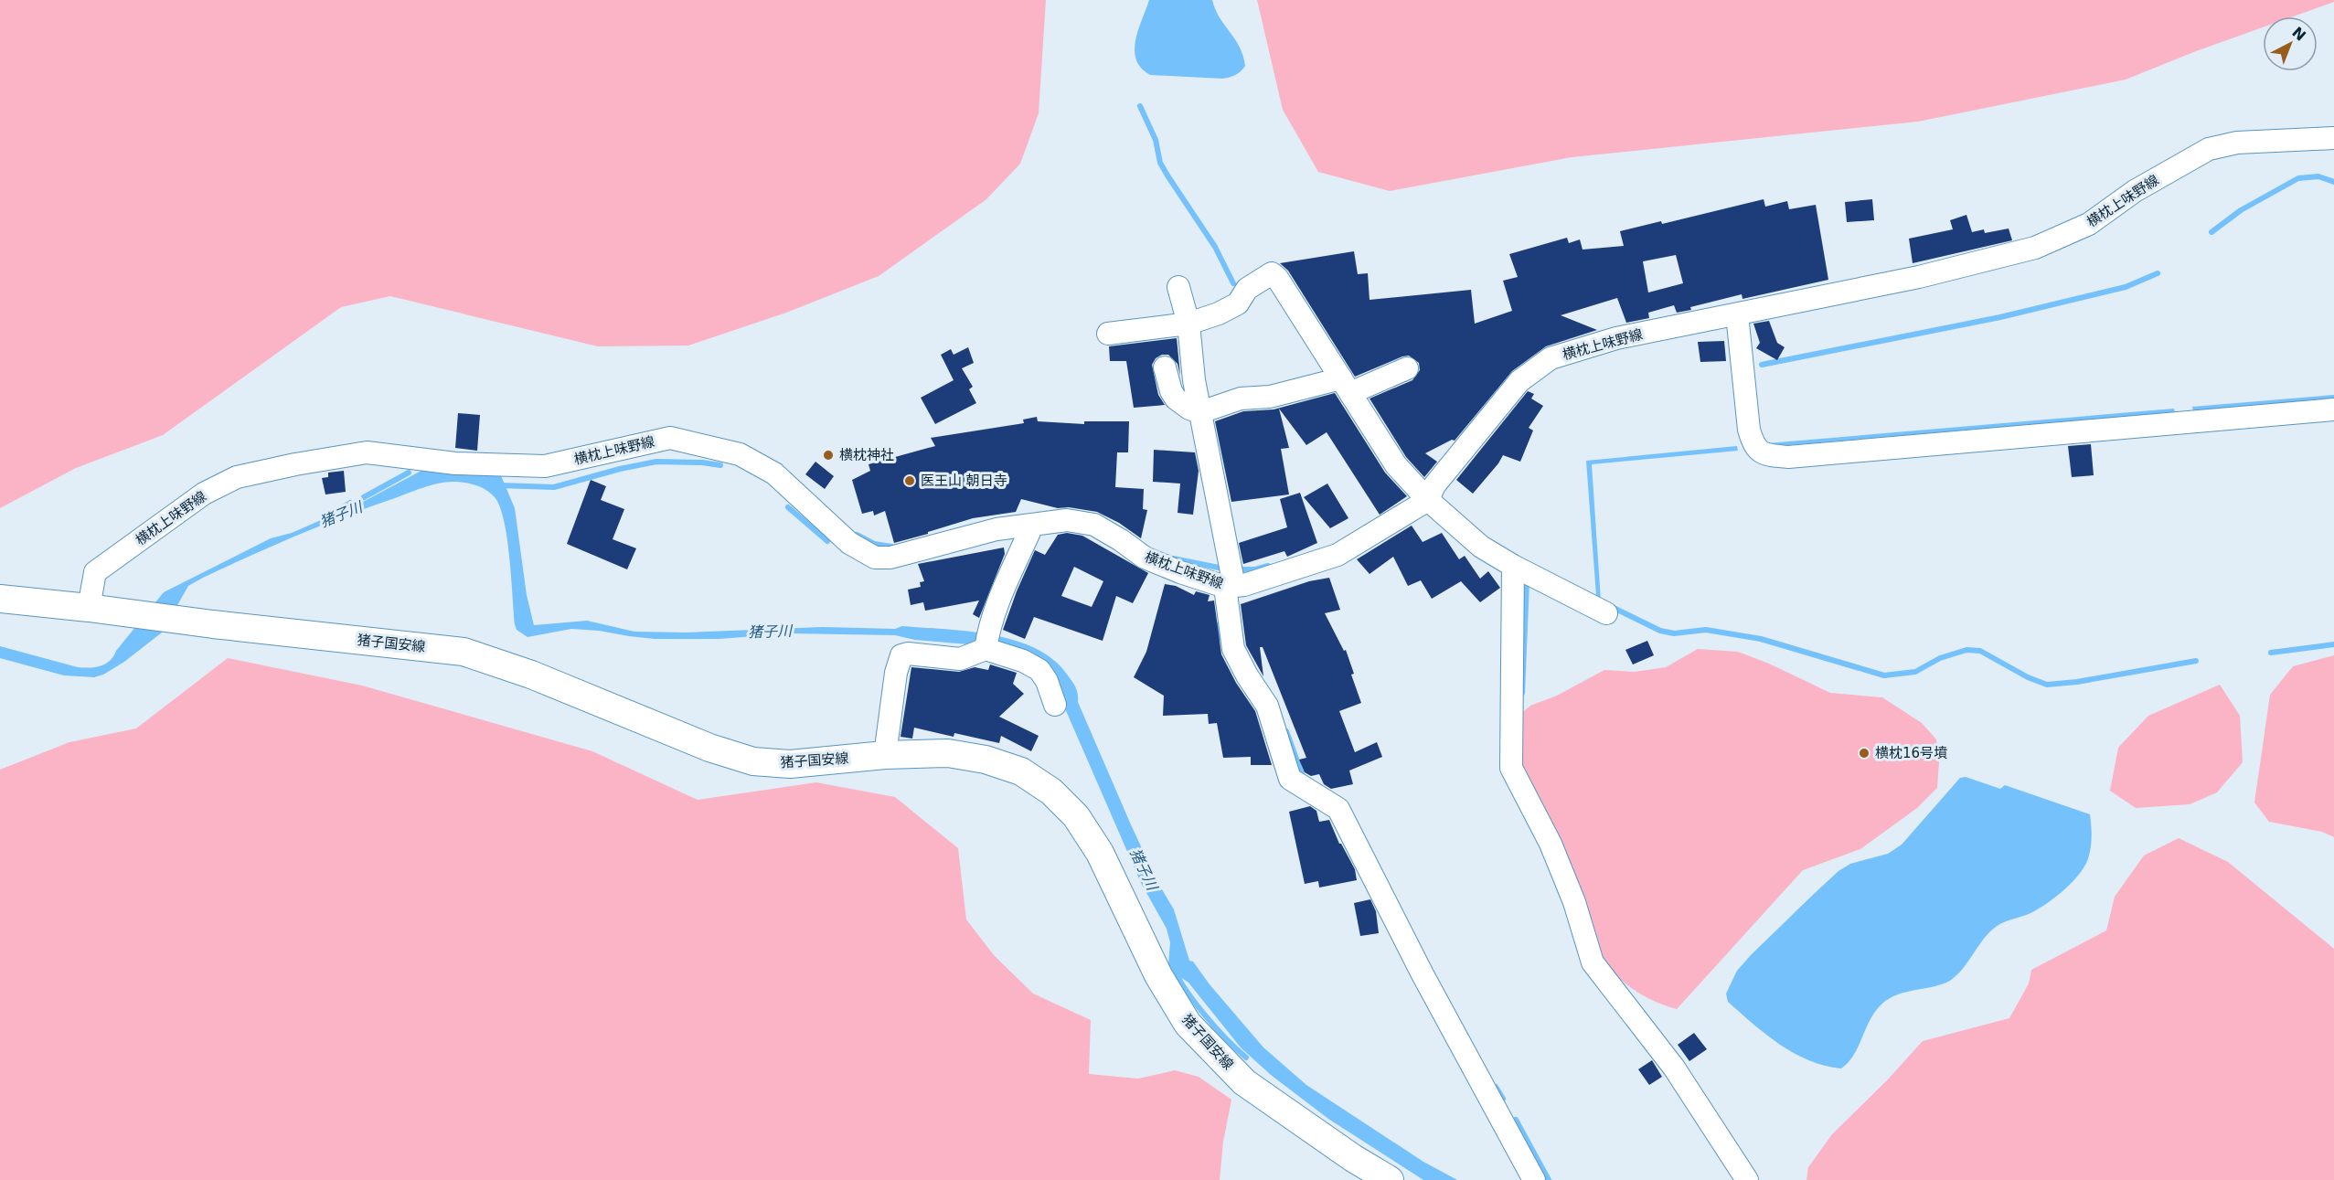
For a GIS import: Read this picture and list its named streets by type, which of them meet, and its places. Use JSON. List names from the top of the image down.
{
  "streets": {
    "main road": ["猪子国安線"],
    "street": ["横枕上味野線"]
  },
  "crossings": [
    ["横枕上味野線", "猪子国安線"]
  ],
  "water": ["猪子川"],
  "places": ["横枕神社", "医王山 朝日寺", "横枕16号墳"],
  "north": "top right"
}
